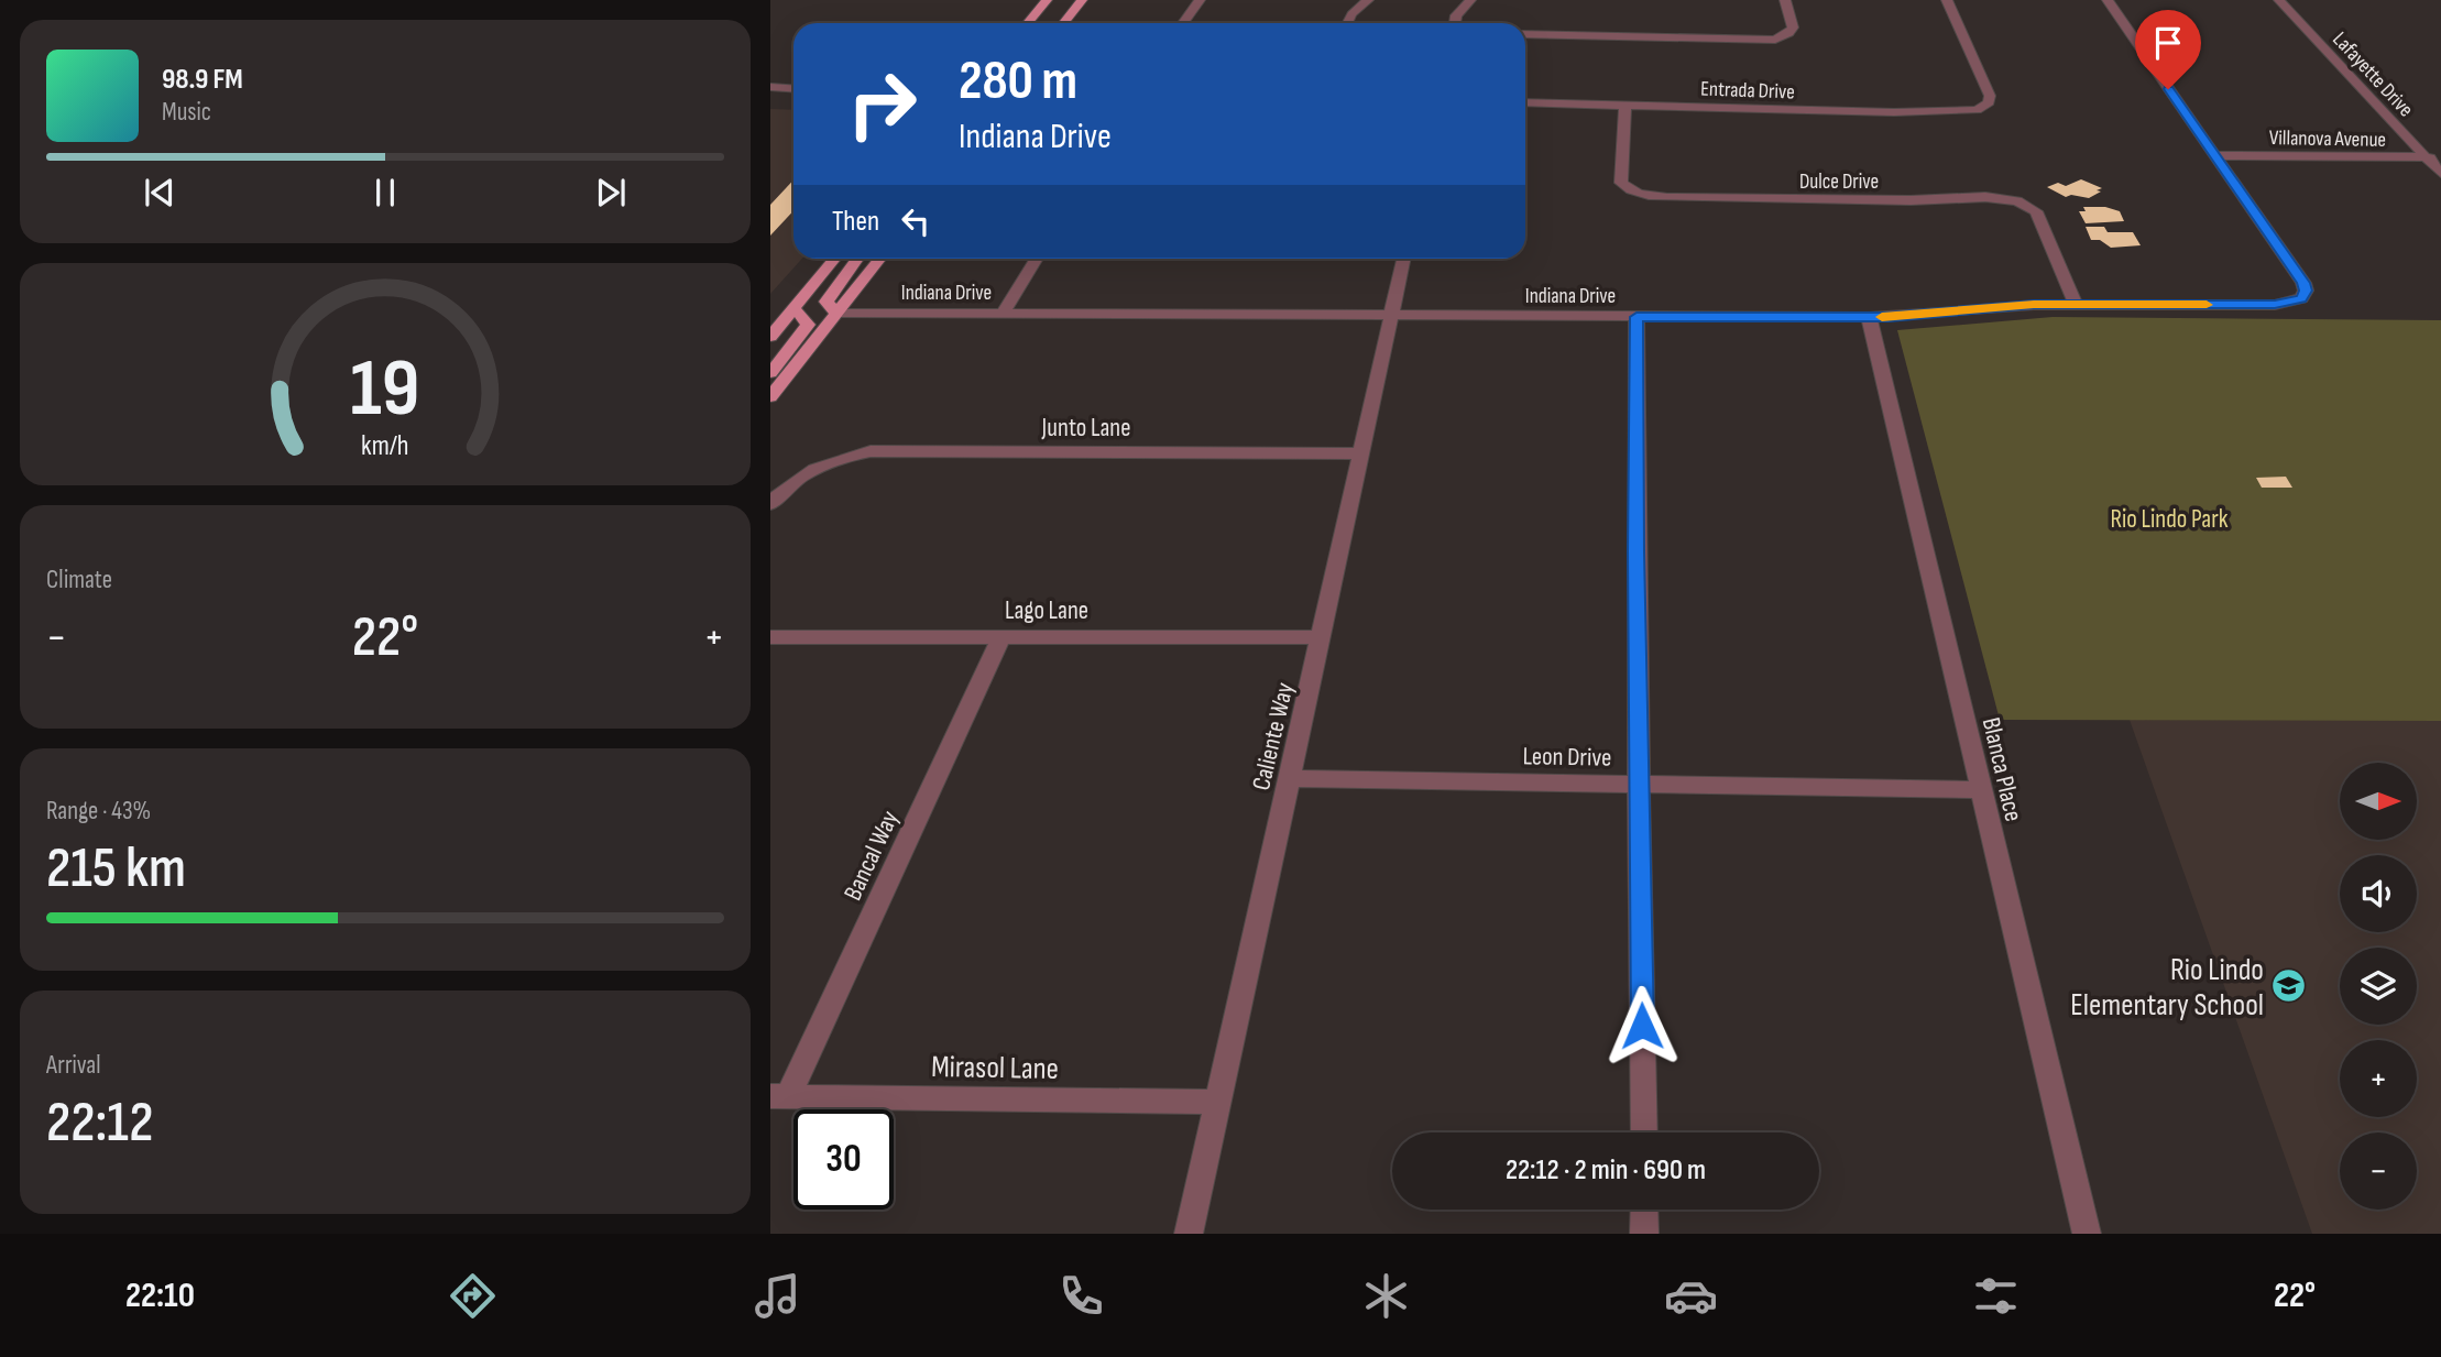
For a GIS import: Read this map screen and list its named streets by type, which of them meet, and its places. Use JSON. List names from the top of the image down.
{
  "streets": {
    "street": [
      "Lafayette Drive",
      "Entrada Drive",
      "Villanova Avenue",
      "Dulce Drive",
      "Indiana Drive",
      "Junto Lane",
      "Lago Lane",
      "Caliente Way",
      "Leon Drive",
      "Blanca Place",
      "Bancal Way",
      "Mirasol Lane"
    ]
  },
  "crossings": [
    ["Lafayette Drive", "Villanova Avenue"],
    ["Entrada Drive", "Dulce Drive"],
    ["Villanova Avenue", "Indiana Drive"],
    ["Dulce Drive", "Indiana Drive"],
    ["Indiana Drive", "Caliente Way"],
    ["Indiana Drive", "Blanca Place"],
    ["Junto Lane", "Caliente Way"],
    ["Lago Lane", "Caliente Way"],
    ["Lago Lane", "Bancal Way"],
    ["Caliente Way", "Leon Drive"],
    ["Caliente Way", "Mirasol Lane"],
    ["Leon Drive", "Blanca Place"],
    ["Bancal Way", "Mirasol Lane"]
  ],
  "parks": ["Rio Lindo Park"],
  "places": {
    "school or university": ["Rio Lindo Elementary School"]
  },
  "north": "right",
  "page": {
    "turn": ["280 m", "Indiana Drive"],
    "song": ["98.9 FM", "Music"],
    "then": "Then",
    "tile": [
      "Climate",
      ["Range · 43%", "215 km"],
      ["Arrival", "22:12"]
    ],
    "heat": ["−", "22°", "+"],
    "map_buttons": ["+", "−"],
    "limit": "30",
    "trip": "22:12 · 2 min · 690 m",
    "tabs": ["22:10", "22°"],
    "gauge": ["19", "km/h"]
  }
}
